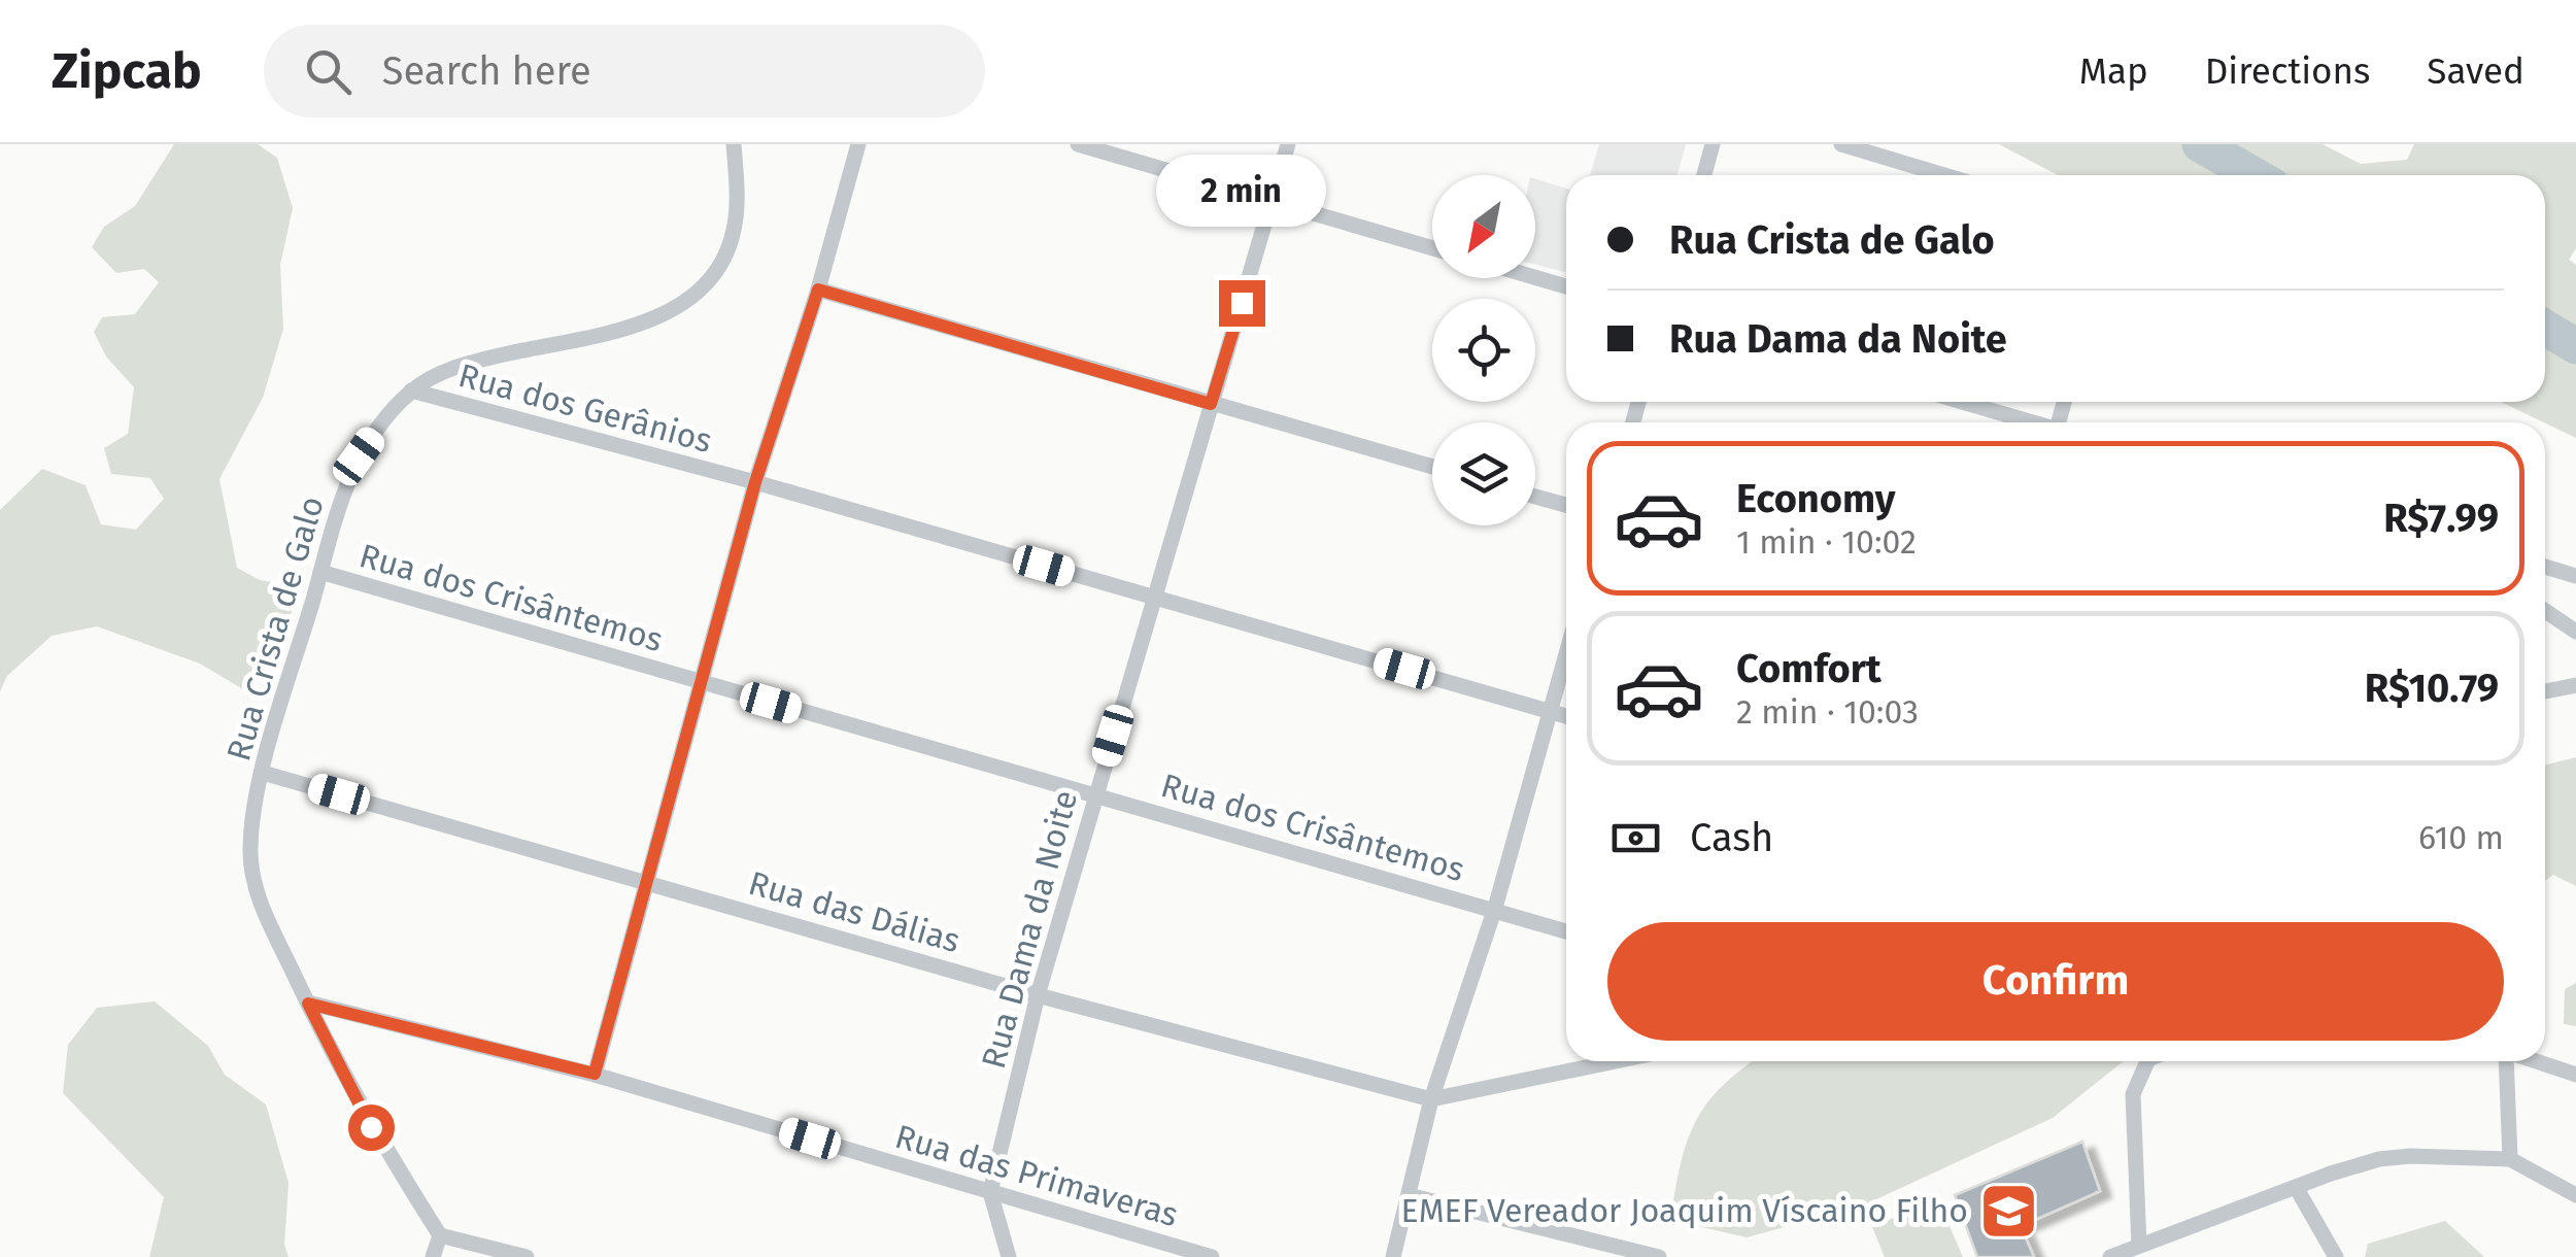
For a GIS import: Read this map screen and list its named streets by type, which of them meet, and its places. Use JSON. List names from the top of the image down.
{
  "streets": {
    "street": [
      "Rua dos Gerânios",
      "Rua dos Crisântemos",
      "Rua Crista de Galo",
      "Rua das Dálias",
      "Rua Dama da Noite",
      "Rua das Primaveras"
    ]
  },
  "crossings": [
    ["Rua dos Gerânios", "Rua Crista de Galo"],
    ["Rua dos Gerânios", "Rua Dama da Noite"],
    ["Rua dos Crisântemos", "Rua Crista de Galo"],
    ["Rua dos Crisântemos", "Rua Dama da Noite"],
    ["Rua Crista de Galo", "Rua das Dálias"],
    ["Rua Crista de Galo", "Rua das Primaveras"],
    ["Rua das Dálias", "Rua Dama da Noite"],
    ["Rua Dama da Noite", "Rua das Primaveras"]
  ],
  "places": {
    "school or university": ["EMEF Vereador Joaquim Víscaino Filho"]
  },
  "north": "bottom left",
  "page": {
    "header": "Zipcab",
    "search": "Search here",
    "nav": ["Map", "Directions", "Saved"],
    "bubble": "2 min",
    "banner": ["Rua Crista de Galo", "Rua Dama da Noite"],
    "list": [
      {
        "name": "Economy",
        "note": "1 min · 10:02",
        "value": "R$7.99"
      },
      {
        "name": "Comfort",
        "note": "2 min · 10:03",
        "value": "R$10.79"
      }
    ],
    "pay": ["Cash", "610 m"],
    "buttons": "Confirm"
  }
}
